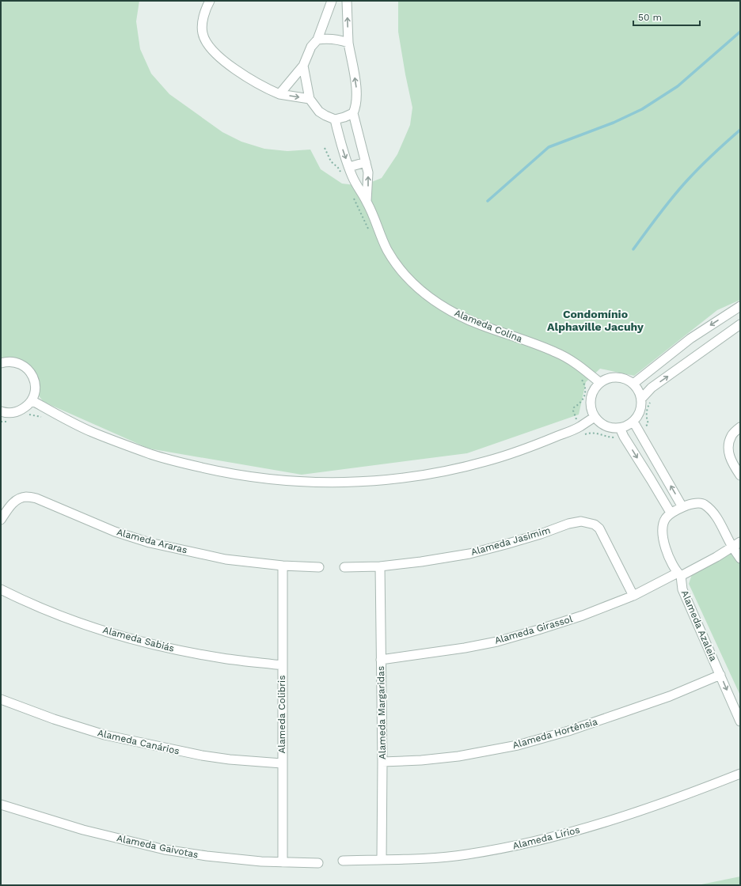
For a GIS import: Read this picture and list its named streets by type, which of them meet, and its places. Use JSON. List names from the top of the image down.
{
  "streets": {
    "street": [
      "Alameda Colina",
      "Alameda Araras",
      "Alameda Jasimim",
      "Alameda Azaleia",
      "Alameda Girassol",
      "Alameda Sabiás",
      "Alameda Margaridas",
      "Alameda Colibris",
      "Alameda Hortênsia",
      "Alameda Canários",
      "Alameda Lírios",
      "Alameda Gaivotas"
    ]
  },
  "crossings": [
    ["Alameda Araras", "Alameda Colibris"],
    ["Alameda Jasimim", "Alameda Girassol"],
    ["Alameda Jasimim", "Alameda Margaridas"],
    ["Alameda Azaleia", "Alameda Girassol"],
    ["Alameda Azaleia", "Alameda Hortênsia"],
    ["Alameda Girassol", "Alameda Margaridas"],
    ["Alameda Sabiás", "Alameda Colibris"],
    ["Alameda Margaridas", "Alameda Hortênsia"],
    ["Alameda Margaridas", "Alameda Lírios"],
    ["Alameda Colibris", "Alameda Canários"],
    ["Alameda Colibris", "Alameda Gaivotas"]
  ],
  "districts": ["Condomínio Alphaville Jacuhy"],
  "scale_bar": "50 m"
}
